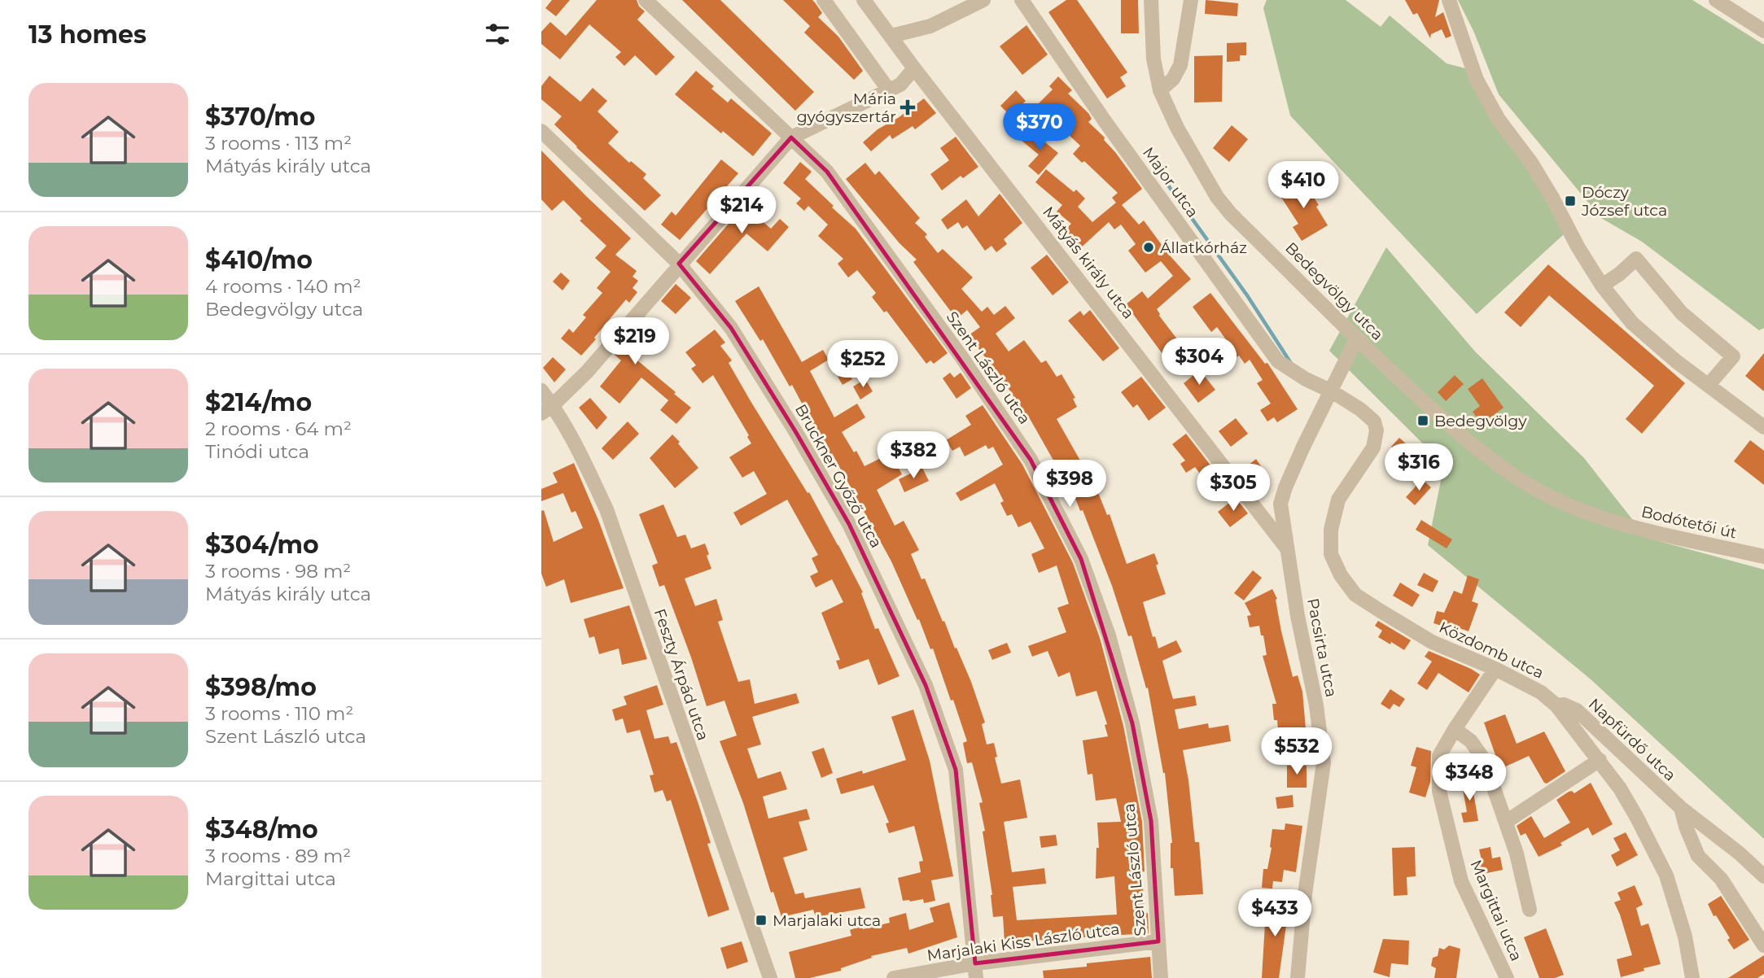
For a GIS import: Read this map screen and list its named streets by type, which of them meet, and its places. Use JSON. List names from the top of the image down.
{
  "streets": {
    "street": [
      "Major utca",
      "Mátyás király utca",
      "Bedegvölgy utca",
      "Szent László utca",
      "Bruckner Győző utca",
      "Bodótetői út",
      "Pacsirta utca",
      "Közdomb utca",
      "Feszty Árpád utca",
      "Napfürdő utca",
      "Margittai utca",
      "Marjalaki Kiss László utca"
    ]
  },
  "crossings": [
    ["Major utca", "Pacsirta utca"],
    ["Major utca", "Közdomb utca"],
    ["Mátyás király utca", "Pacsirta utca"],
    ["Bedegvölgy utca", "Bodótetői út"],
    ["Bedegvölgy utca", "Pacsirta utca"],
    ["Szent László utca", "Marjalaki Kiss László utca"],
    ["Bruckner Győző utca", "Marjalaki Kiss László utca"],
    ["Pacsirta utca", "Közdomb utca"],
    ["Közdomb utca", "Napfürdő utca"],
    ["Közdomb utca", "Margittai utca"]
  ],
  "places": {
    "health": ["Mária gyógyszertár"],
    "transit": ["Dóczy József utca", "Bedegvölgy", "Marjalaki utca"],
    "other": ["Állatkórház"]
  },
  "page": {
    "heading": "13 homes",
    "list": [
      {
        "name": "$370/mo",
        "note": "3 rooms · 113 m² · Mátyás király utca"
      },
      {
        "name": "$410/mo",
        "note": "4 rooms · 140 m² · Bedegvölgy utca"
      },
      {
        "name": "$214/mo",
        "note": "2 rooms · 64 m² · Tinódi utca"
      },
      {
        "name": "$304/mo",
        "note": "3 rooms · 98 m² · Mátyás király utca"
      },
      {
        "name": "$398/mo",
        "note": "3 rooms · 110 m² · Szent László utca"
      },
      {
        "name": "$348/mo",
        "note": "3 rooms · 89 m² · Margittai utca"
      }
    ],
    "price": [
      "$370",
      "$410",
      "$214",
      "$219",
      "$304",
      "$252",
      "$382",
      "$316",
      "$398",
      "$305",
      "$532",
      "$348",
      "$433"
    ]
  }
}
